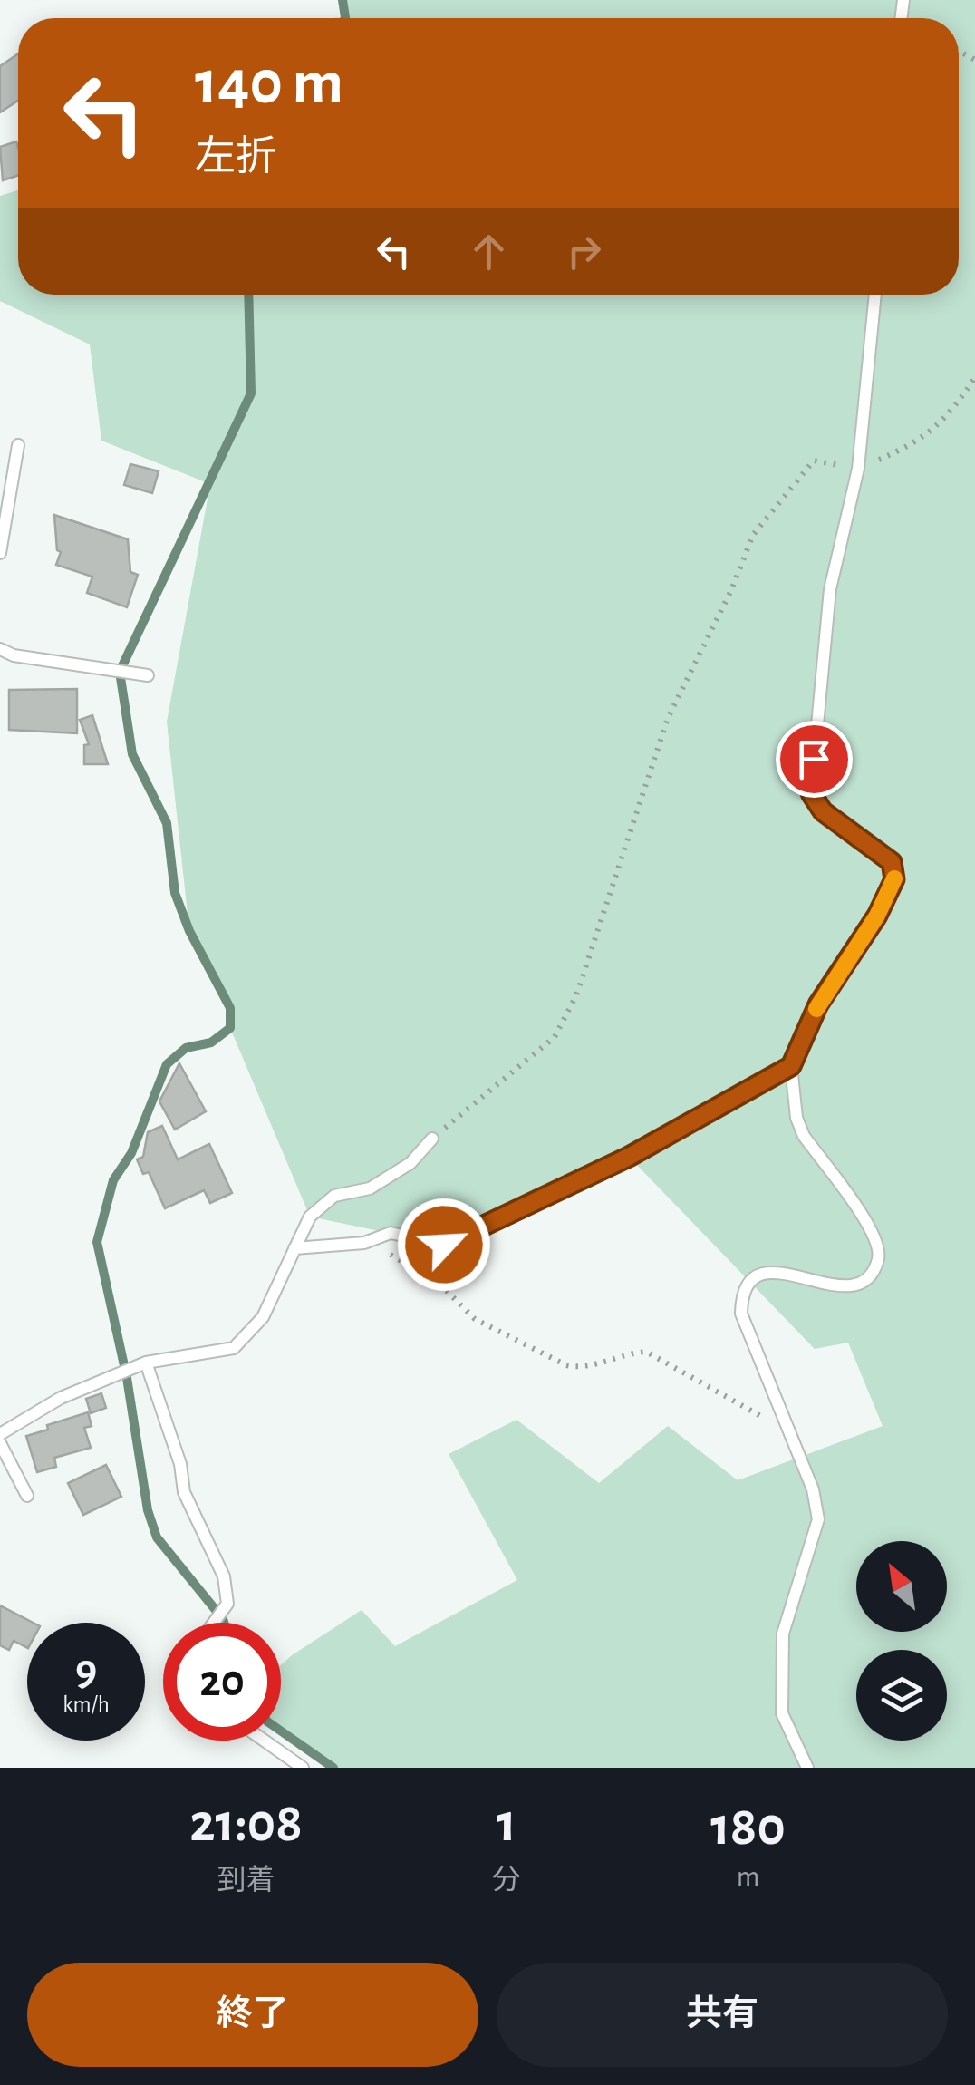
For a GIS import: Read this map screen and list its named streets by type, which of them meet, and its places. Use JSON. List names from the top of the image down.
{
  "north": "top left",
  "page": {
    "turn": ["140 m", "左折"],
    "speed": "9 km/h",
    "limit": "20",
    "eta": [
      "21:08",
      "到着",
      "1",
      "分",
      "180",
      "m"
    ],
    "buttons": ["終了", "共有"]
  }
}
